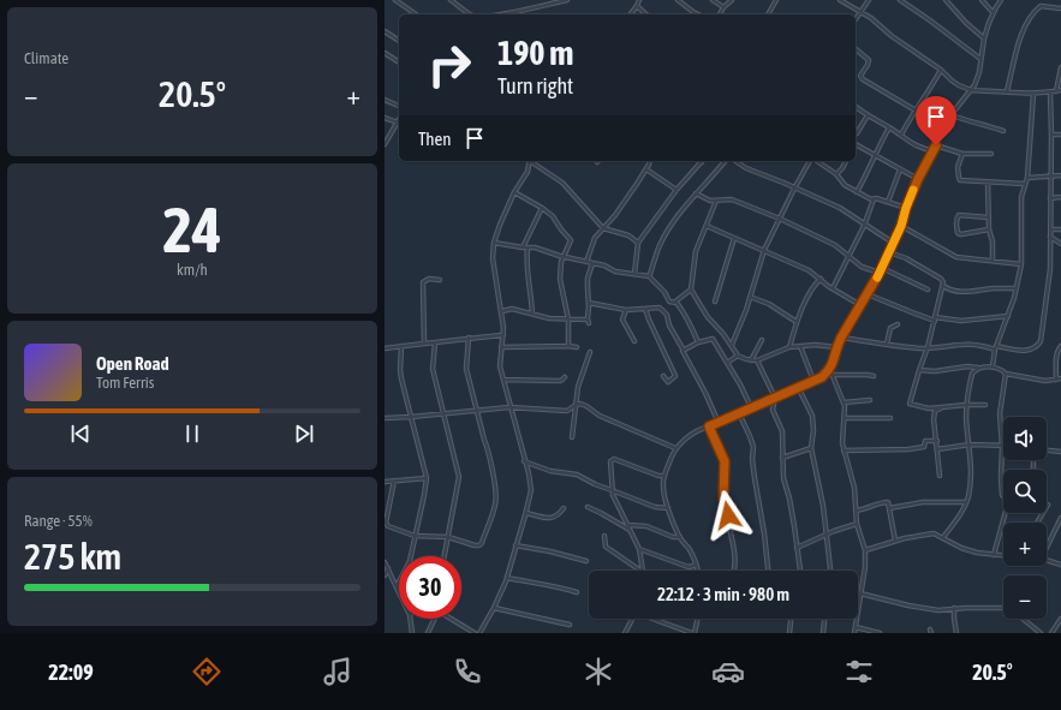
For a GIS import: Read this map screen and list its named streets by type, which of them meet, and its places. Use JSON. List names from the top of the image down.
{
  "page": {
    "tile": [
      "Climate",
      ["24", "km/h"],
      ["Range · 55%", "275 km"]
    ],
    "turn": ["190 m", "Turn right"],
    "heat": ["−", "20.5°", "+"],
    "then": "Then",
    "song": ["Open Road", "Tom Ferris"],
    "map_buttons": ["+", "−"],
    "limit": "30",
    "trip": "22:12 · 3 min · 980 m",
    "tabs": ["22:09", "20.5°"]
  }
}
